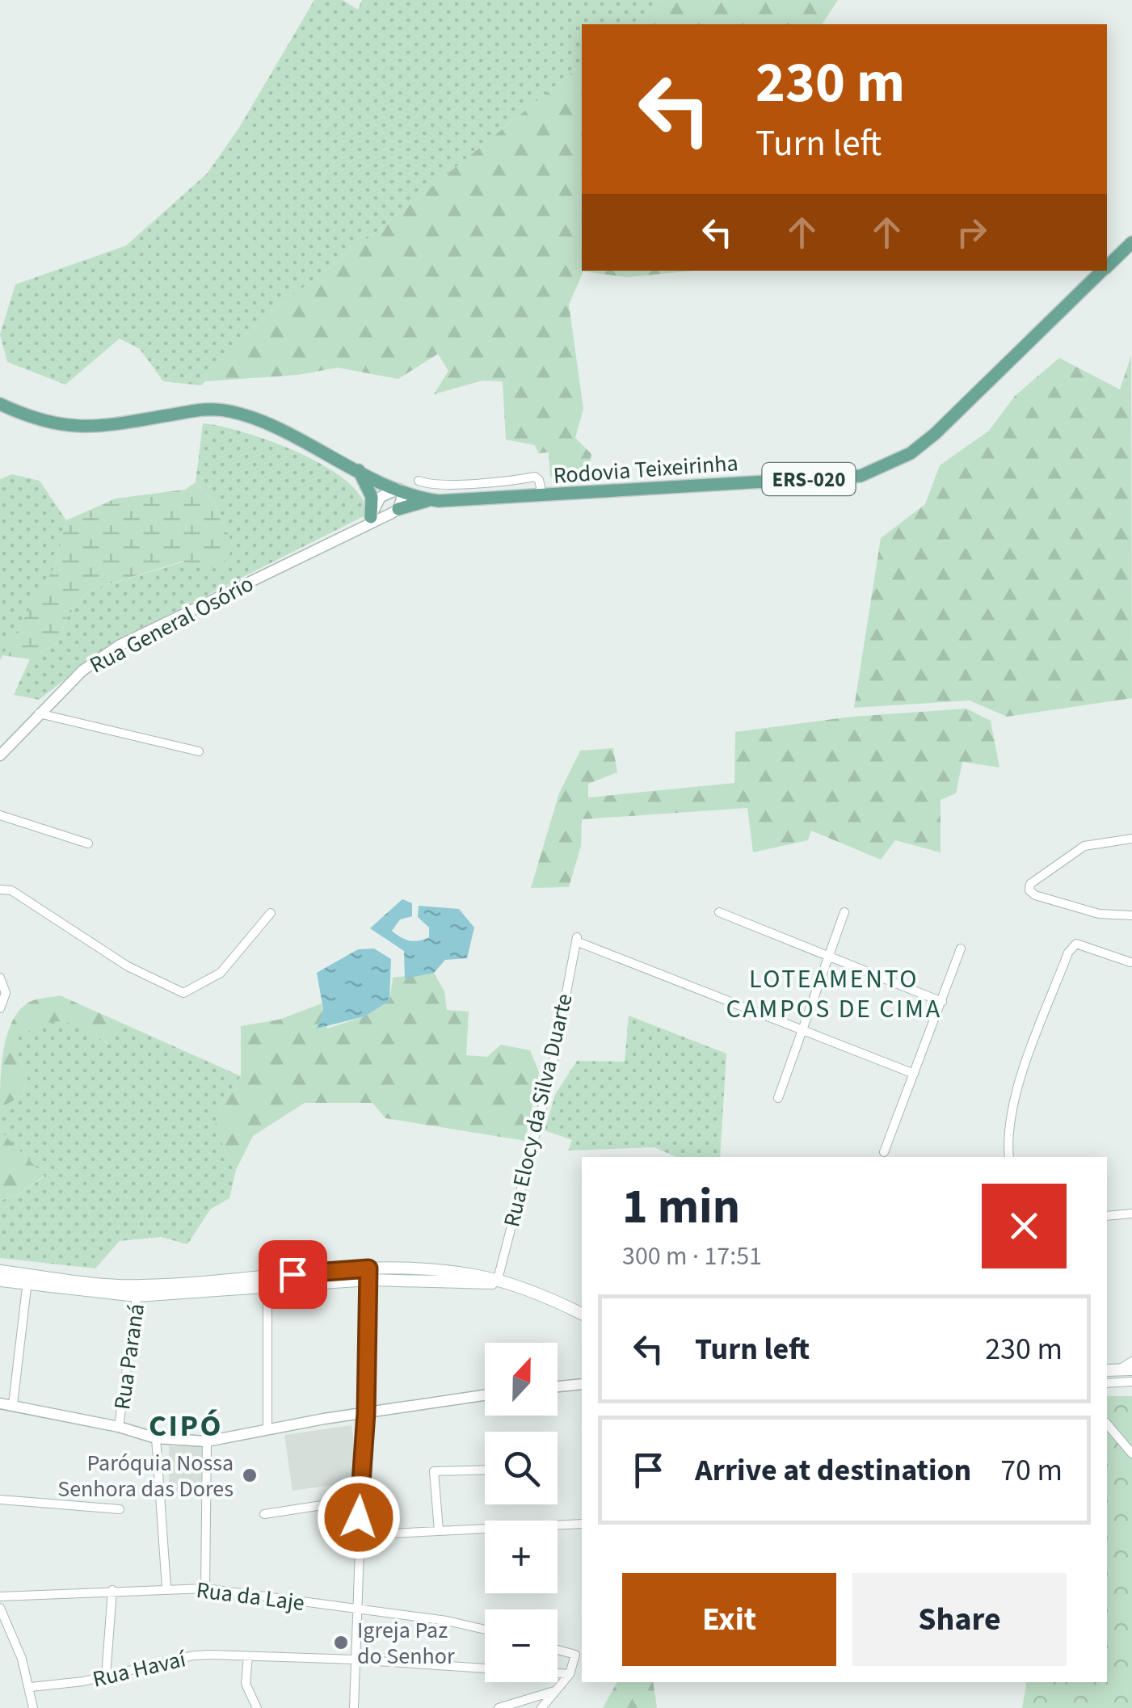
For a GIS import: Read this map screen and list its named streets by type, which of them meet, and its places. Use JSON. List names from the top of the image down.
{
  "streets": {
    "main road": ["Rodovia Teixeirinha", "ERS-020"],
    "street": [
      "Rua General Osório",
      "Rua Elocy da Silva Duarte",
      "Rua Paraná",
      "Rua da Laje",
      "Rua Havaí"
    ]
  },
  "crossings": [
    ["Rodovia Teixeirinha", "ERS-020"],
    ["Rodovia Teixeirinha", "Rua General Osório"]
  ],
  "districts": ["LOTEAMENTO CAMPOS DE CIMA", "CIPÓ"],
  "places": ["Paróquia Nossa Senhora das Dores", "Igreja Paz do Senhor"],
  "north": "top",
  "page": {
    "turn": ["230 m", "Turn left"],
    "heading": ["1 min", "300 m · 17:51"],
    "list": [
      {
        "name": "Turn left",
        "value": "230 m"
      },
      {
        "name": "Arrive at destination",
        "value": "70 m"
      }
    ],
    "map_buttons": ["+", "−"],
    "buttons": ["Exit", "Share"]
  }
}
